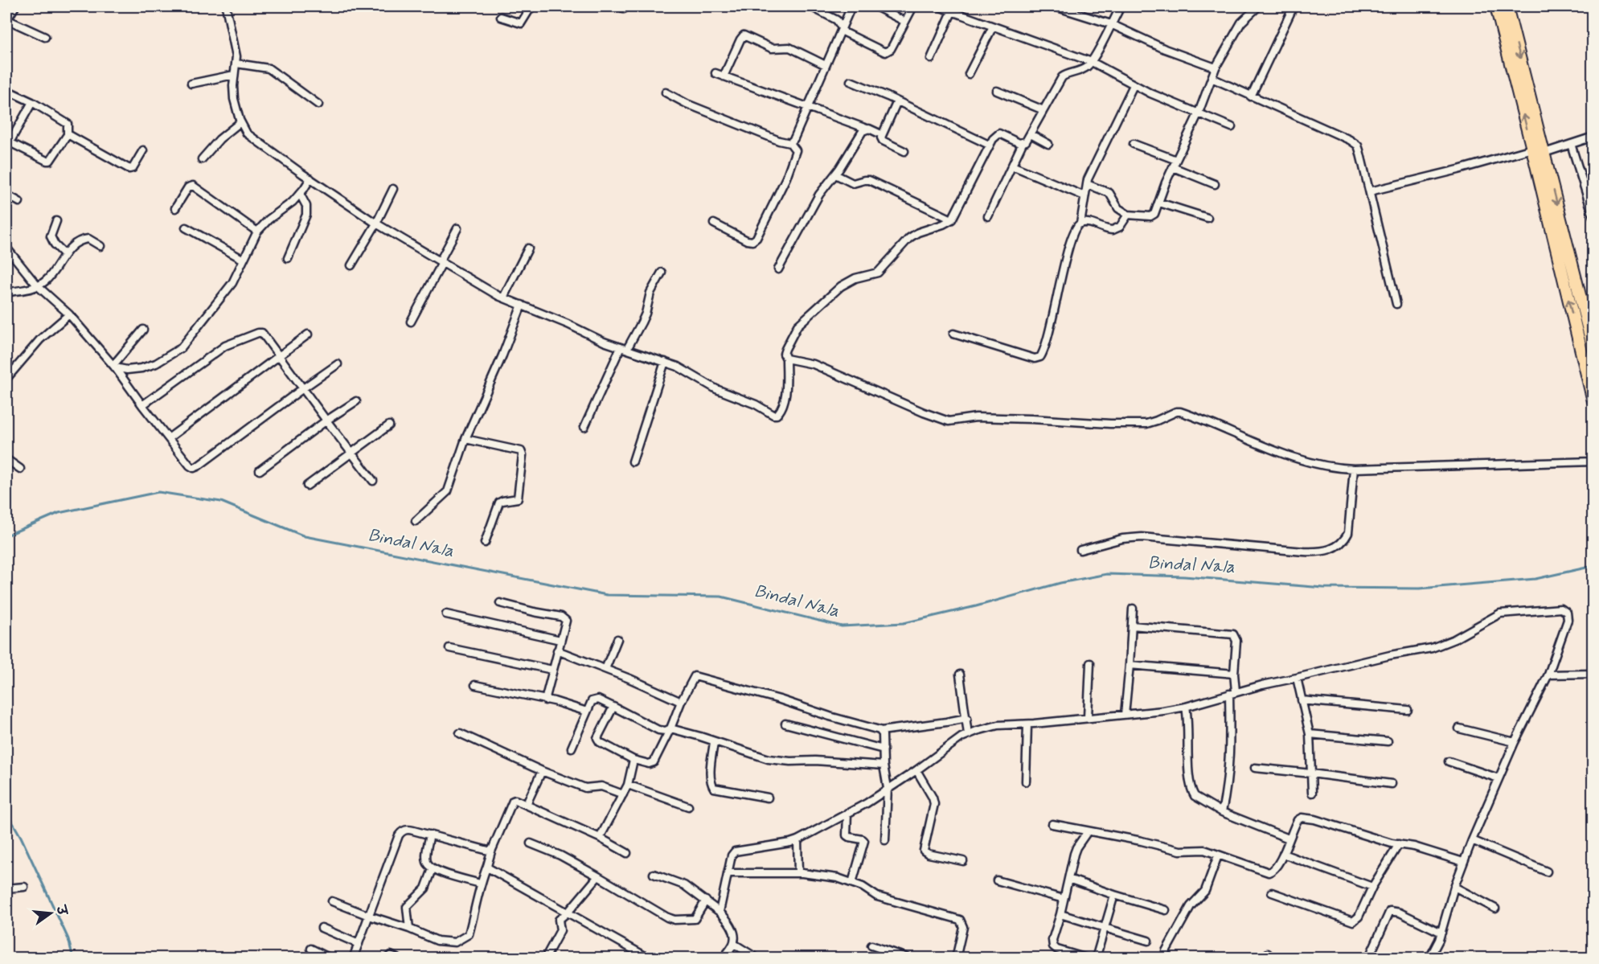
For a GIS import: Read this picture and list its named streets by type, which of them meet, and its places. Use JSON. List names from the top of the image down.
{
  "water": ["Bindal Nala"],
  "north": "right"
}
